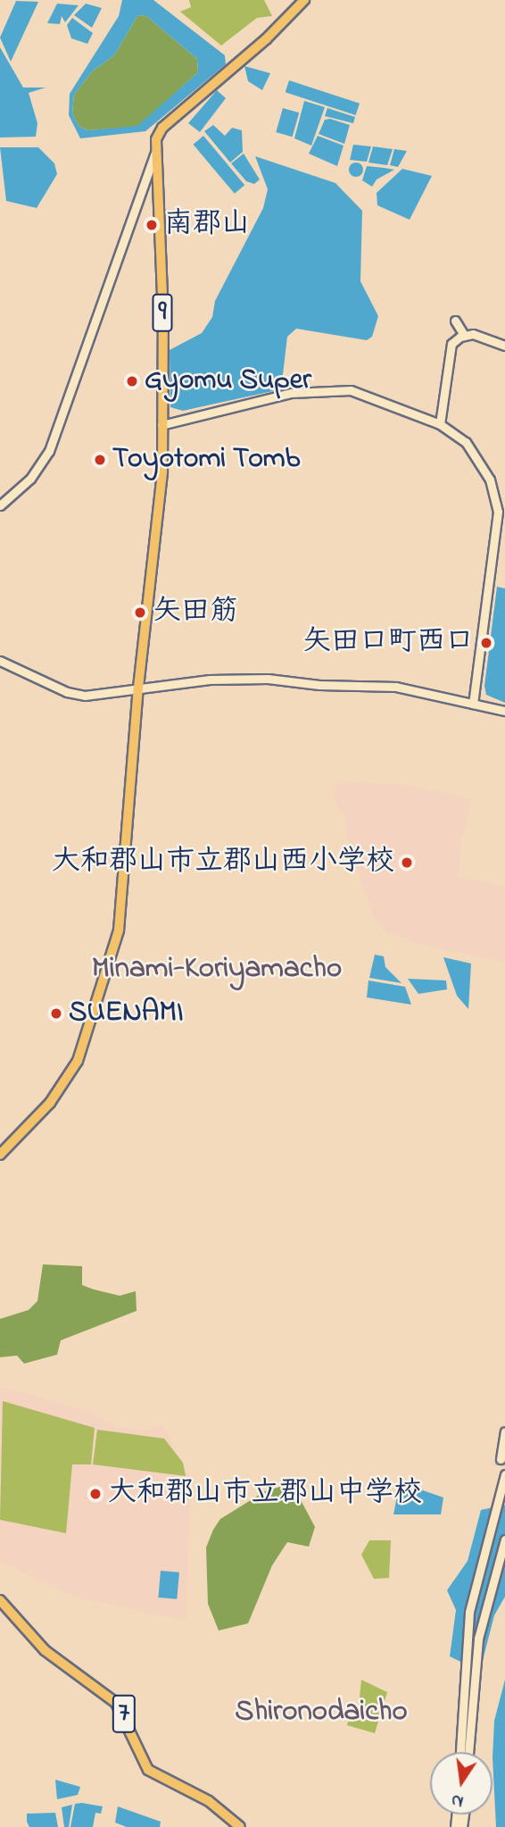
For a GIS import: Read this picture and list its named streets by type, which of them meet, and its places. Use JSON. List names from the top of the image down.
{
  "streets": {
    "main road": ["9", "7"]
  },
  "districts": ["Minami-Koriyamacho", "Shironodaicho"],
  "places": [
    "南郡山",
    "Gyomu Super",
    "Toyotomi Tomb",
    "矢田筋",
    "矢田口町西口",
    "大和郡山市立郡山西小学校",
    "SUENAMI",
    "大和郡山市立郡山中学校"
  ],
  "north": "bottom"
}
